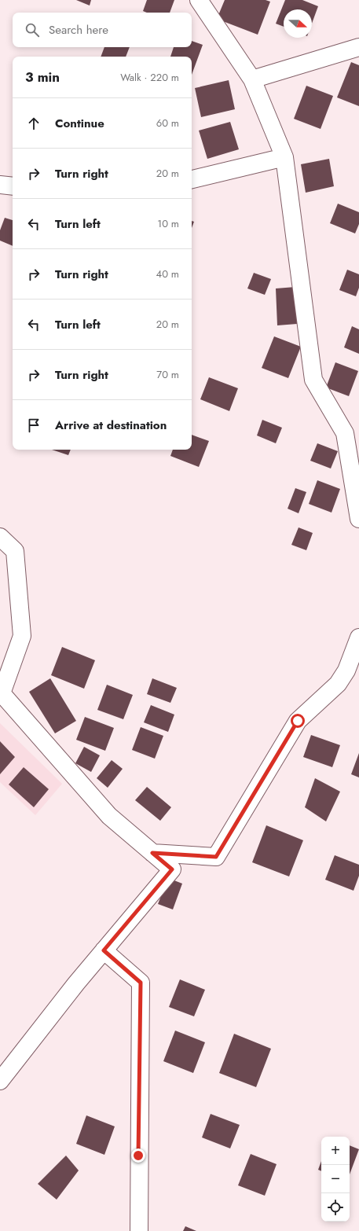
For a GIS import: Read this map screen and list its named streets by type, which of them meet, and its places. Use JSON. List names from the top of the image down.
{
  "north": "right",
  "page": {
    "search": "Search here",
    "heading": ["3 min", "Walk · 220 m"],
    "list": [
      ["Continue", "60 m"],
      ["Turn right", "20 m"],
      ["Turn left", "10 m"],
      ["Turn right", "40 m"],
      ["Turn left", "20 m"],
      ["Turn right", "70 m"],
      "Arrive at destination"
    ],
    "map_buttons": ["+", "−"]
  }
}
